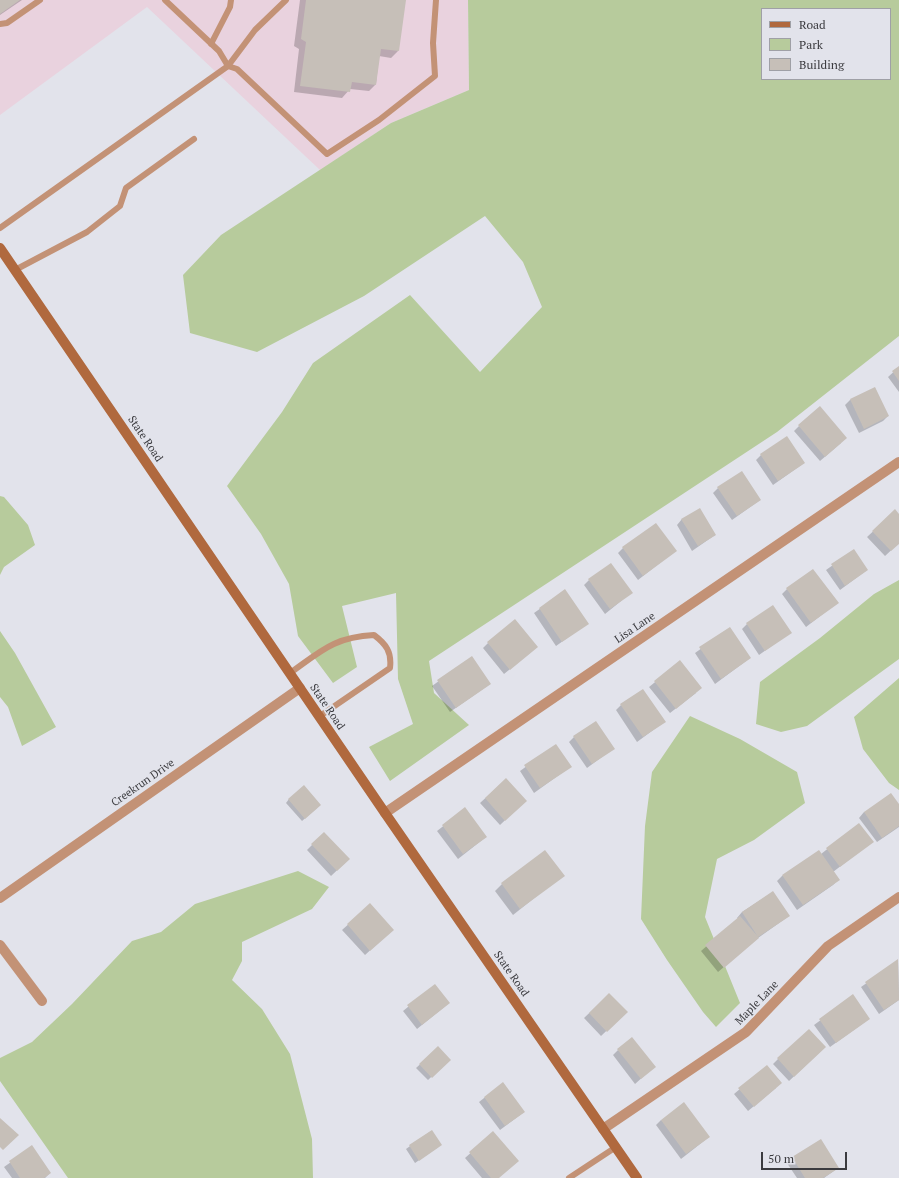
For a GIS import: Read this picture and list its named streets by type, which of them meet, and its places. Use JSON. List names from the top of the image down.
{
  "streets": {
    "main road": ["State Road"],
    "street": ["Lisa Lane", "Creekrun Drive", "Maple Lane"]
  },
  "crossings": [
    ["State Road", "Lisa Lane"],
    ["State Road", "Creekrun Drive"],
    ["State Road", "Maple Lane"]
  ],
  "legend": ["Road", "Park", "Building"],
  "scale_bar": "50 m"
}
